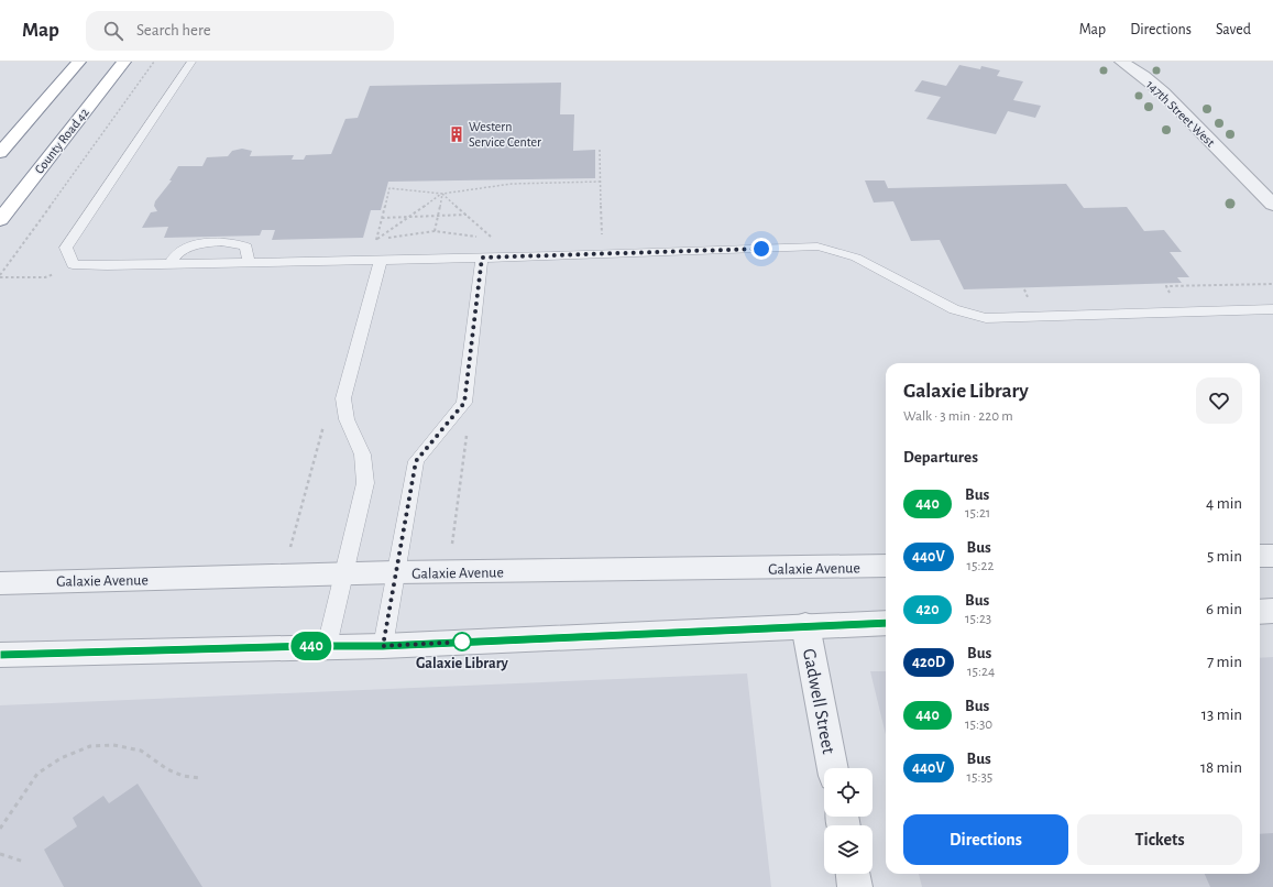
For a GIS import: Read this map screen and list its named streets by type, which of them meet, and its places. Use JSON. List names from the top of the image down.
{
  "streets": {
    "highway": ["County Road 42"],
    "street": ["147th Street West", "Galaxie Avenue", "Gadwell Street"]
  },
  "places": {
    "building": ["Western Service Center"],
    "other": ["Galaxie Library"]
  },
  "lines": ["bus line 440"],
  "page": {
    "header": "Map",
    "search": "Search here",
    "nav": ["Map", "Directions", "Saved"],
    "on_map": "440",
    "heading": [
      ["Galaxie Library", "Walk · 3 min · 220 m"],
      "Departures"
    ],
    "list": [
      {
        "mark": "440",
        "name": "Bus",
        "note": "15:21",
        "value": "4 min"
      },
      {
        "mark": "440V",
        "name": "Bus",
        "note": "15:22",
        "value": "5 min"
      },
      {
        "mark": "420",
        "name": "Bus",
        "note": "15:23",
        "value": "6 min"
      },
      {
        "mark": "420D",
        "name": "Bus",
        "note": "15:24",
        "value": "7 min"
      },
      {
        "mark": "440",
        "name": "Bus",
        "note": "15:30",
        "value": "13 min"
      },
      {
        "mark": "440V",
        "name": "Bus",
        "note": "15:35",
        "value": "18 min"
      }
    ],
    "buttons": ["Directions", "Tickets"]
  }
}
